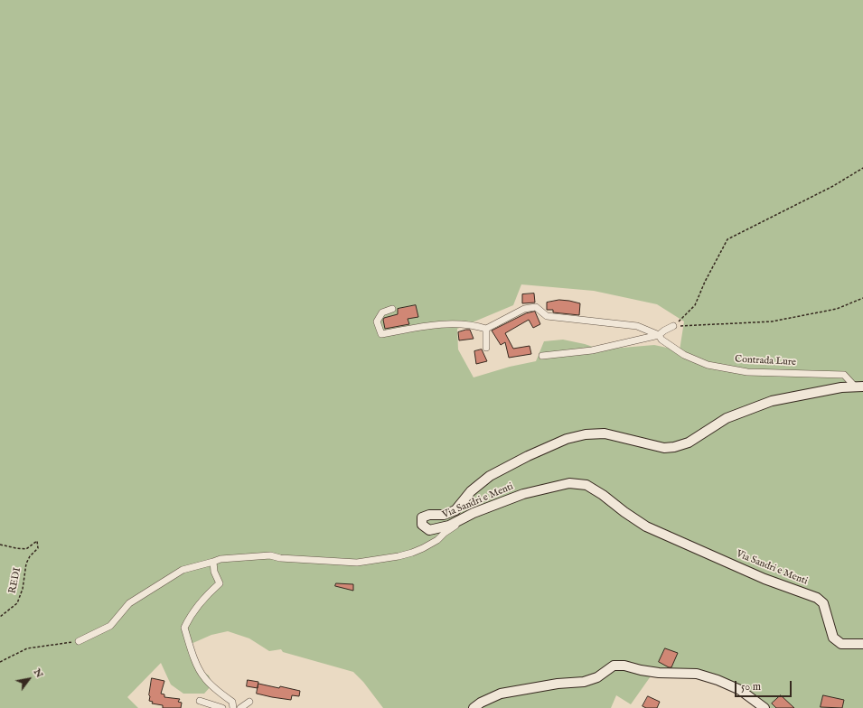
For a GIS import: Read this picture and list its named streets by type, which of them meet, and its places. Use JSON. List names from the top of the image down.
{
  "streets": {
    "main road": ["Via Sandri e Menti"],
    "street": ["Contrada Lure"],
    "path": ["REDI"]
  },
  "crossings": [
    ["Contrada Lure", "Via Sandri e Menti"]
  ],
  "scale_bar": "50 m",
  "north": "top right"
}
